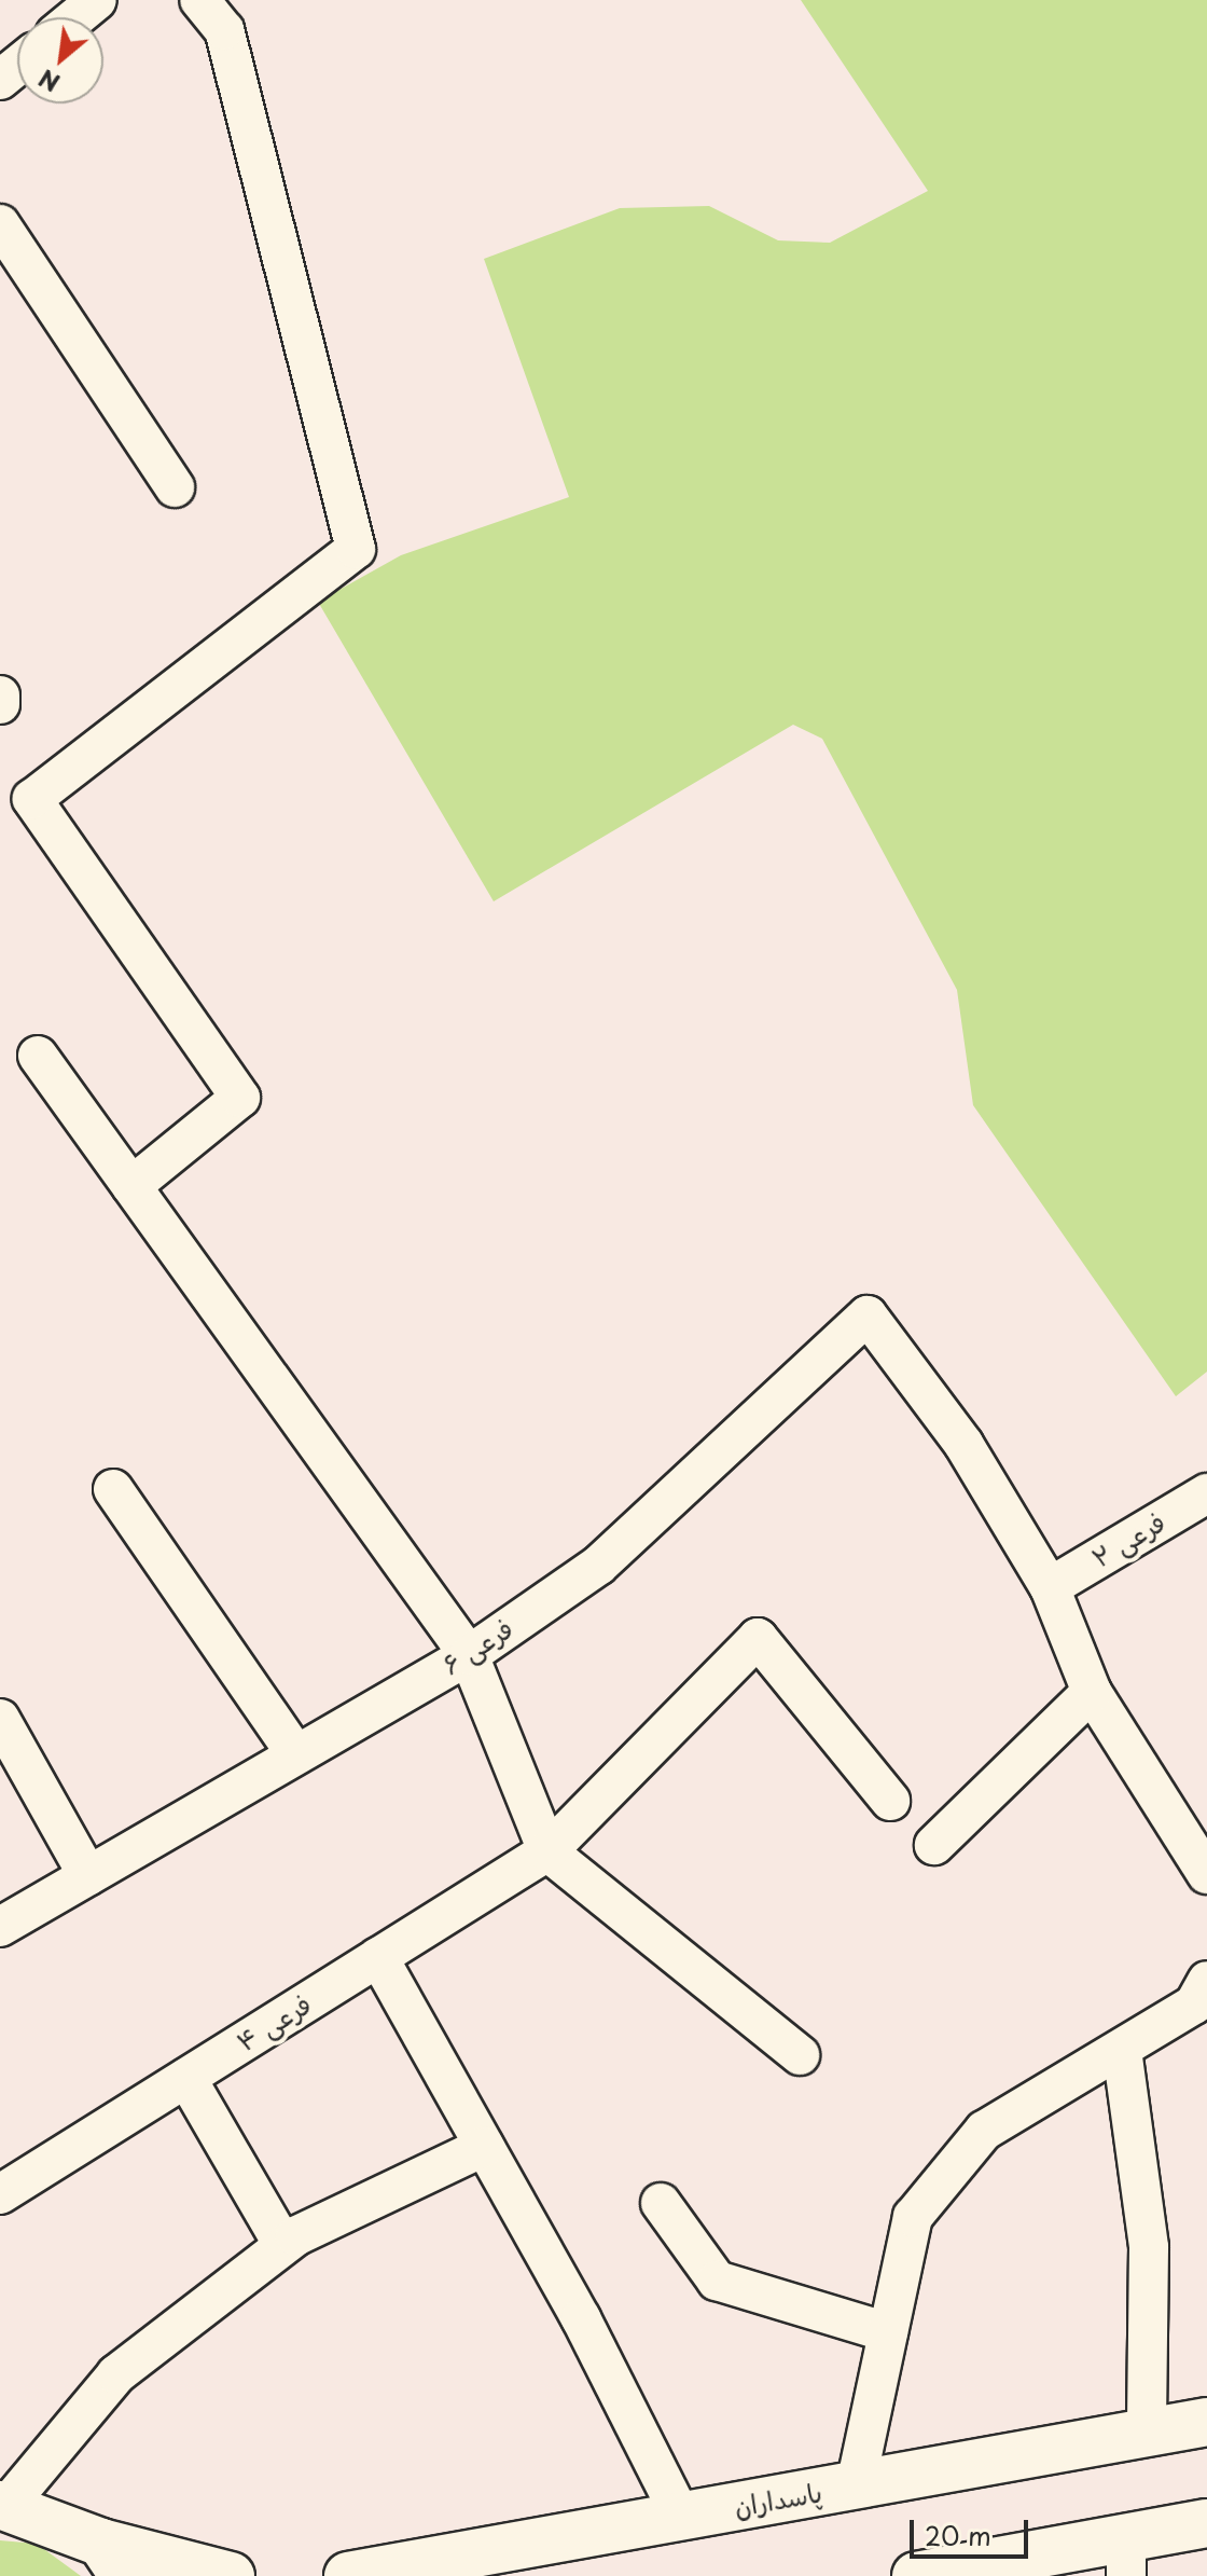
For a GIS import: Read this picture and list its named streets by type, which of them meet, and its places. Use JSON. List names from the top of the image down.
{
  "streets": {
    "main road": ["پاسداران"],
    "street": ["فرعی ۲", "فرعی ۶", "فرعی ۴"]
  },
  "crossings": [
    ["فرعی ۲", "فرعی ۶"]
  ],
  "scale_bar": "20 m",
  "north": "bottom left"
}
